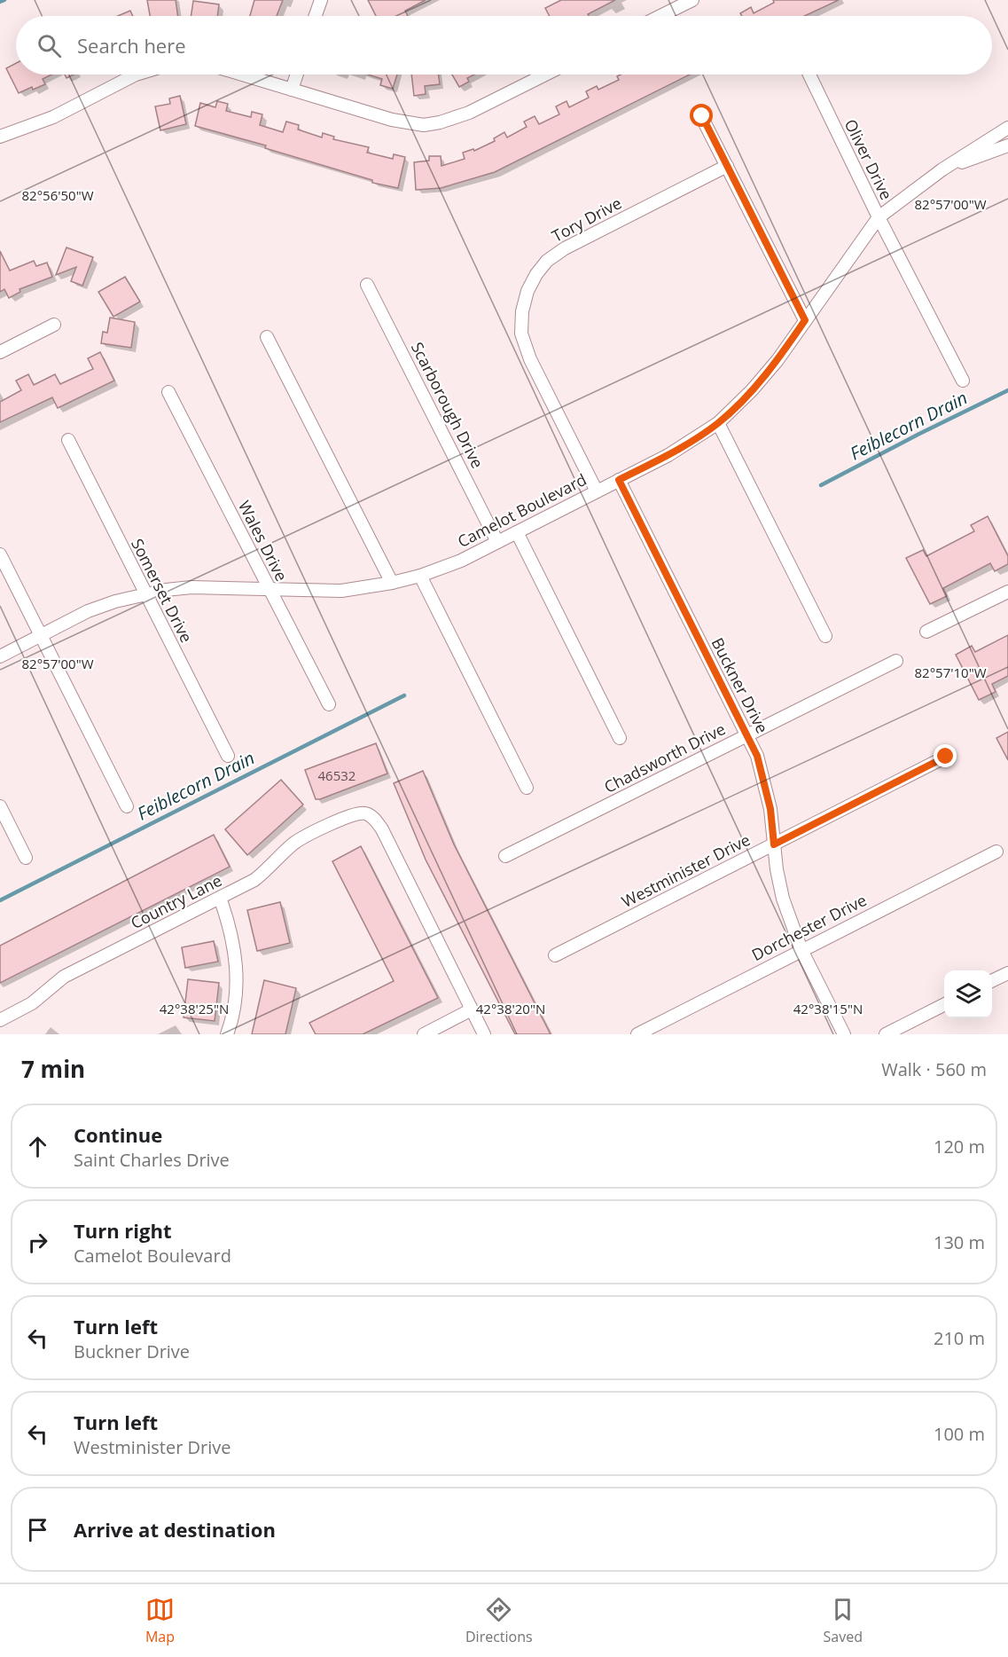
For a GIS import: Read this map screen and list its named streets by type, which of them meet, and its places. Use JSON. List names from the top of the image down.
{
  "streets": {
    "street": [
      "Oliver Drive",
      "Tory Drive",
      "Scarborough Drive",
      "Camelot Boulevard",
      "Wales Drive",
      "Somerset Drive",
      "Buckner Drive",
      "Chadsworth Drive",
      "Westminister Drive",
      "Country Lane",
      "Dorchester Drive"
    ]
  },
  "crossings": [
    ["Oliver Drive", "Camelot Boulevard"],
    ["Tory Drive", "Camelot Boulevard"],
    ["Scarborough Drive", "Camelot Boulevard"],
    ["Camelot Boulevard", "Wales Drive"],
    ["Camelot Boulevard", "Somerset Drive"],
    ["Camelot Boulevard", "Buckner Drive"],
    ["Buckner Drive", "Chadsworth Drive"],
    ["Buckner Drive", "Westminister Drive"],
    ["Buckner Drive", "Dorchester Drive"]
  ],
  "water": ["Feiblecorn Drain"],
  "house_numbers": ["46532"],
  "page": {
    "search": "Search here",
    "heading": ["7 min", "Walk · 560 m"],
    "list": [
      ["Continue", "Saint Charles Drive", "120 m"],
      ["Turn right", "Camelot Boulevard", "130 m"],
      ["Turn left", "Buckner Drive", "210 m"],
      ["Turn left", "Westminister Drive", "100 m"],
      "Arrive at destination"
    ],
    "nav": ["Map", "Directions", "Saved"]
  },
  "coordinates": [
    "82°56'50\"W",
    "82°57'00\"W",
    "82°57'10\"W",
    "42°38'25\"N",
    "42°38'20\"N",
    "42°38'15\"N"
  ]
}
